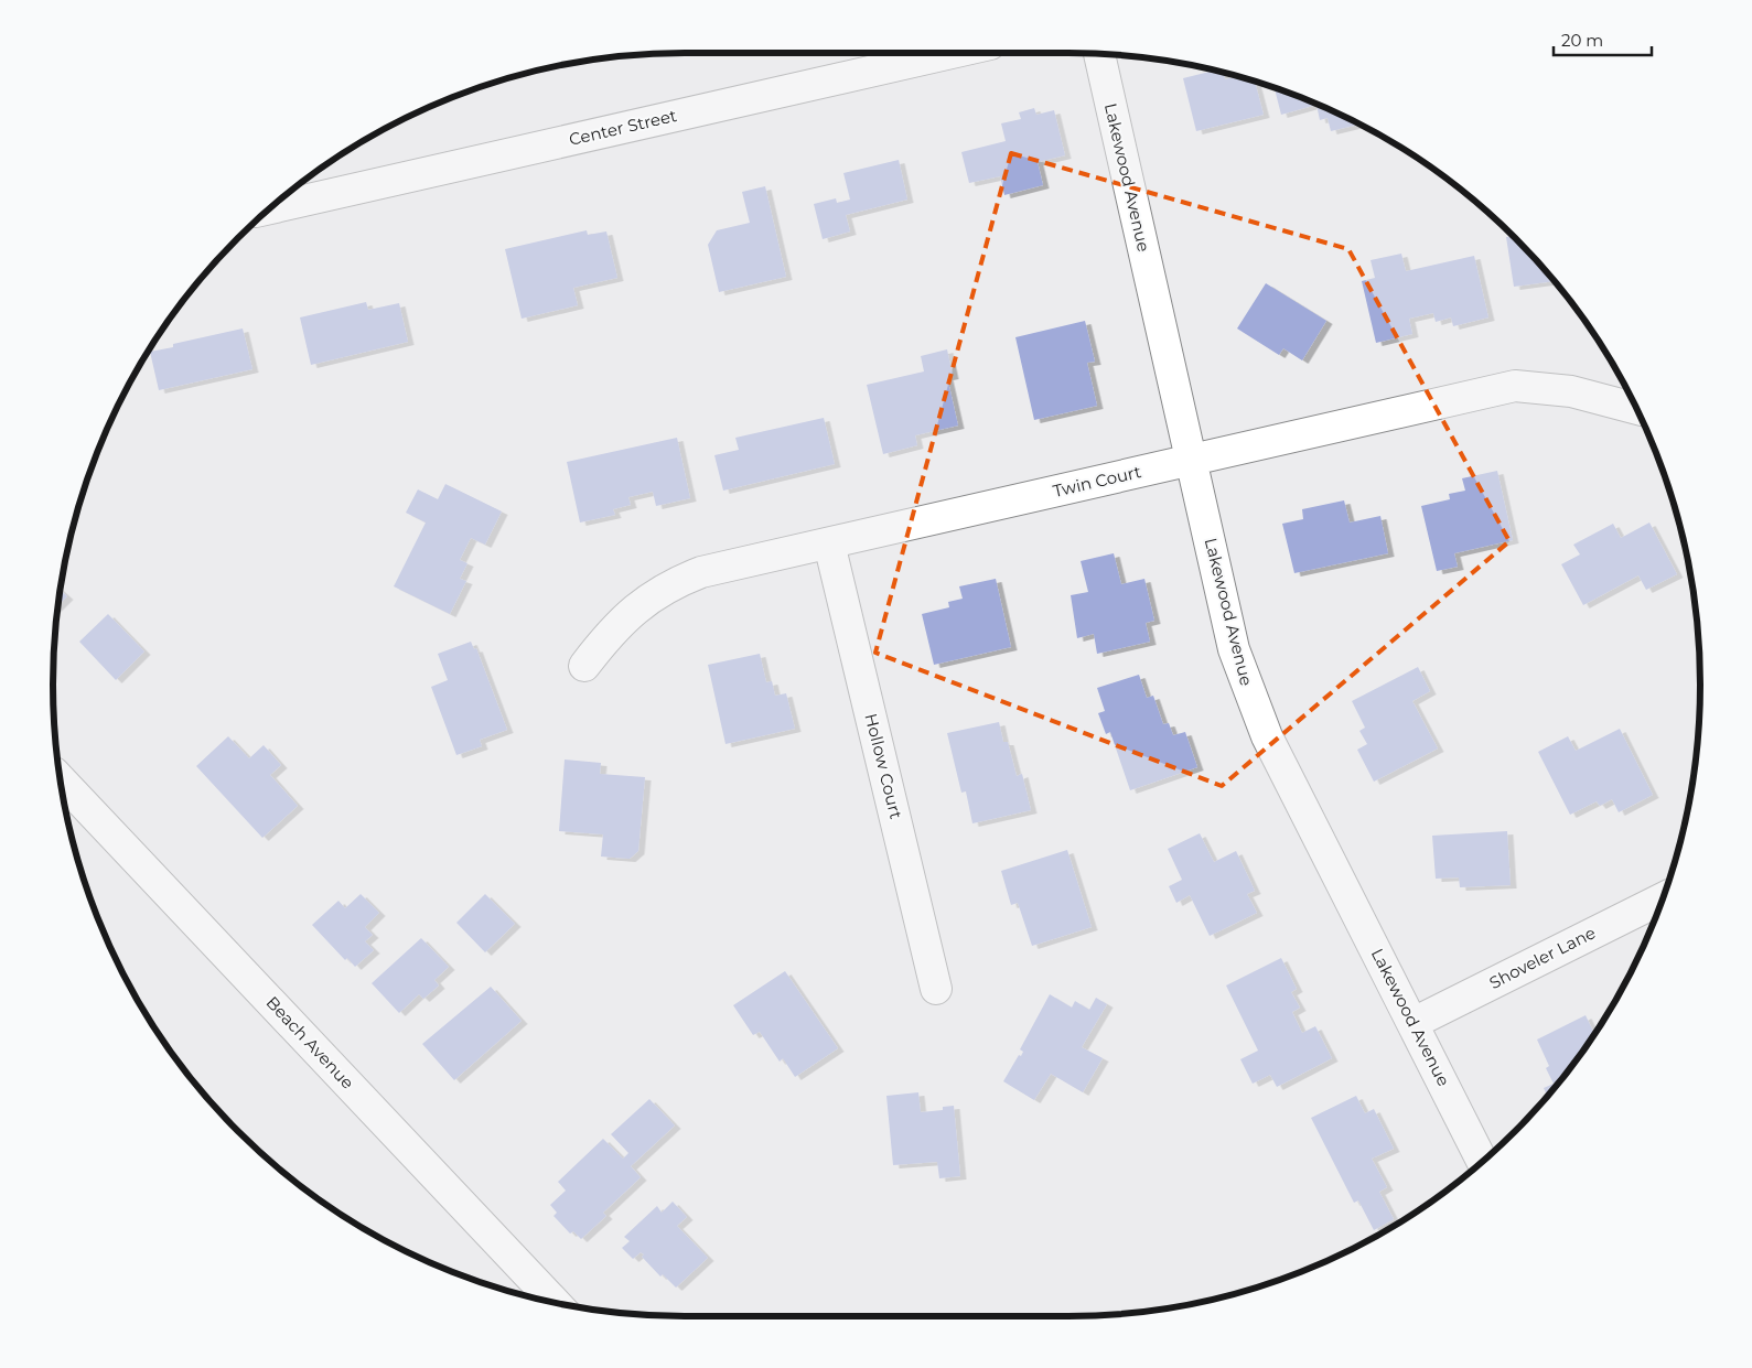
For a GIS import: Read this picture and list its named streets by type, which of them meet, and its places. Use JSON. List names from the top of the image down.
{
  "streets": {
    "street": [
      "Center Street",
      "Lakewood Avenue",
      "Twin Court",
      "Hollow Court",
      "Shoveler Lane",
      "Beach Avenue"
    ]
  },
  "crossings": [
    ["Lakewood Avenue", "Twin Court"],
    ["Lakewood Avenue", "Shoveler Lane"],
    ["Twin Court", "Hollow Court"]
  ],
  "scale_bar": "20 m"
}
